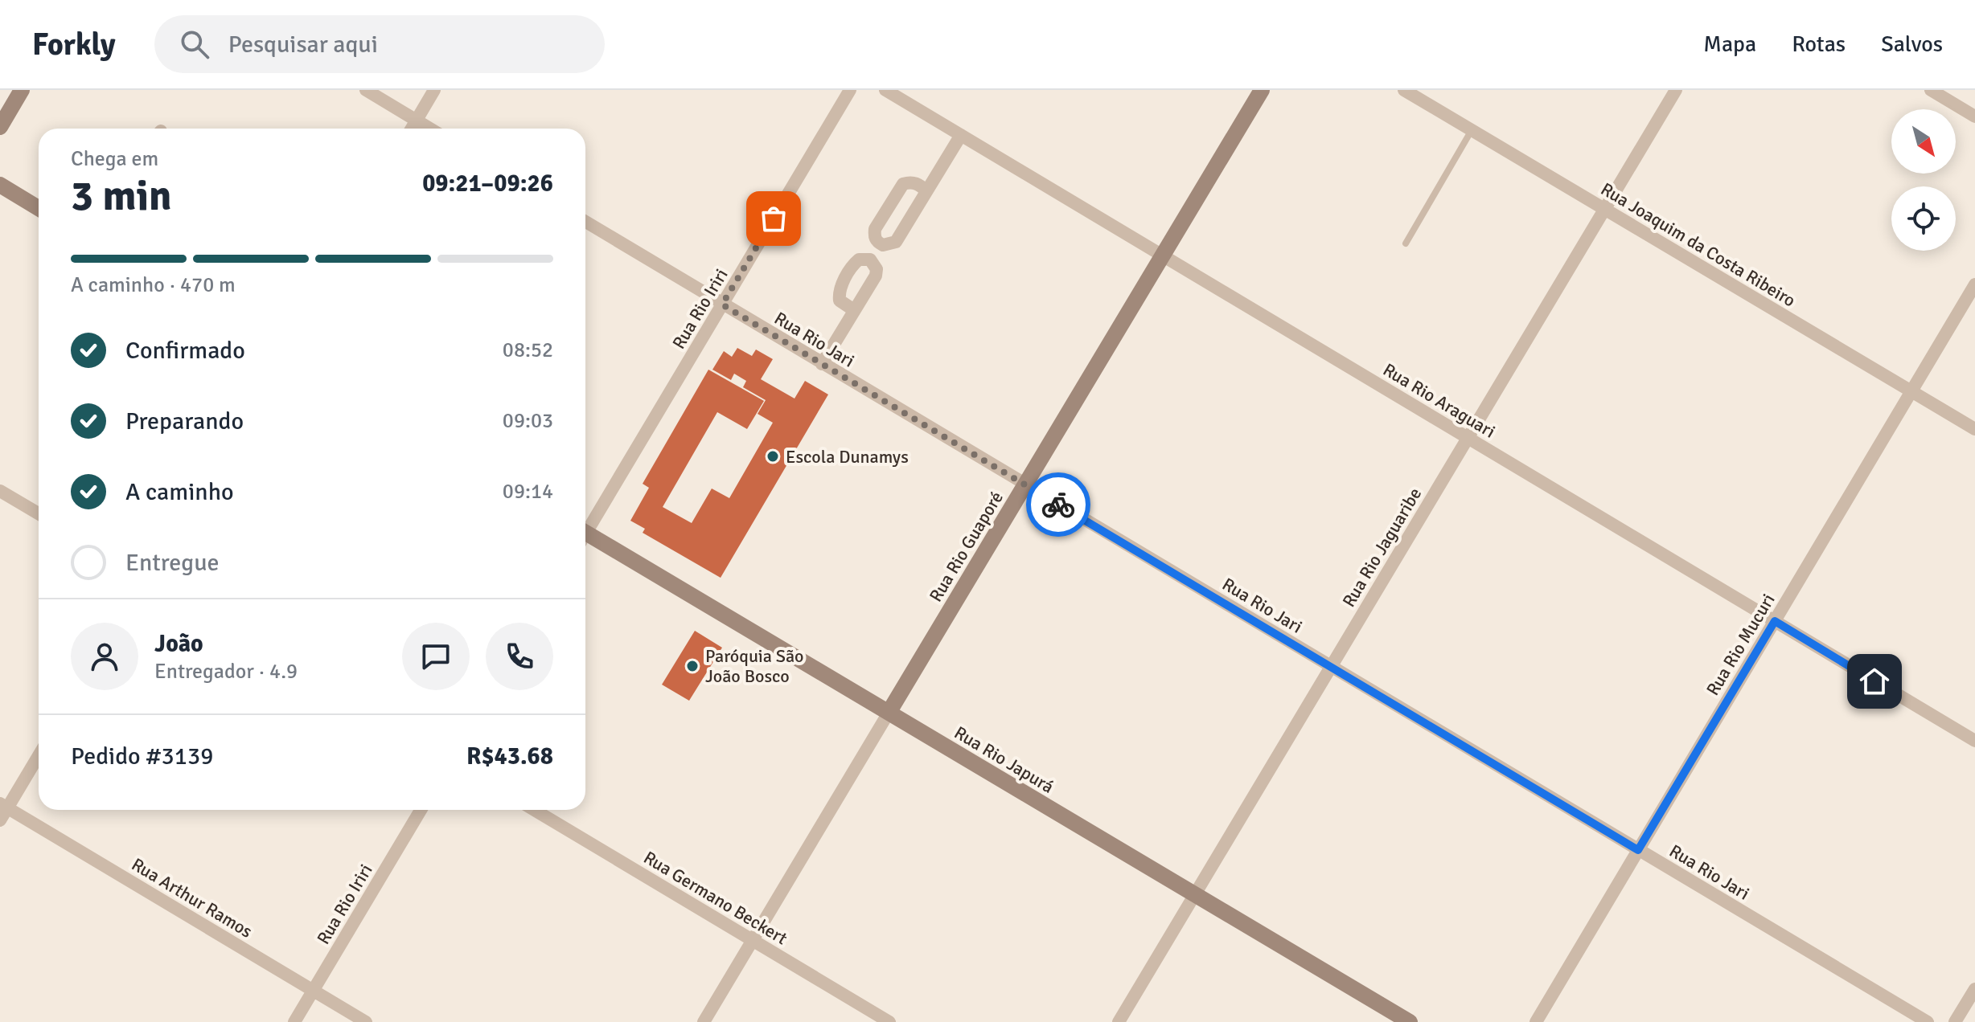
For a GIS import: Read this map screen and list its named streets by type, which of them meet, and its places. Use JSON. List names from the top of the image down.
{
  "streets": {
    "street": [
      "Rua Joaquim da Costa Ribeiro",
      "Rua Rio Iriri",
      "Rua Rio Jari",
      "Rua Rio Araguari",
      "Rua Rio Guaporé",
      "Rua Rio Jaguaribe",
      "Rua Rio Mucuri",
      "Rua Rio Japurá",
      "Rua Arthur Ramos",
      "Rua Germano Beckert"
    ]
  },
  "crossings": [
    ["Rua Joaquim da Costa Ribeiro", "Rua Rio Jaguaribe"],
    ["Rua Joaquim da Costa Ribeiro", "Rua Rio Mucuri"],
    ["Rua Rio Iriri", "Rua Rio Jari"],
    ["Rua Rio Iriri", "Rua Arthur Ramos"],
    ["Rua Rio Jari", "Rua Rio Guaporé"],
    ["Rua Rio Jari", "Rua Rio Jaguaribe"],
    ["Rua Rio Jari", "Rua Rio Mucuri"],
    ["Rua Rio Araguari", "Rua Rio Guaporé"],
    ["Rua Rio Araguari", "Rua Rio Jaguaribe"],
    ["Rua Rio Araguari", "Rua Rio Mucuri"],
    ["Rua Rio Guaporé", "Rua Rio Japurá"],
    ["Rua Rio Guaporé", "Rua Germano Beckert"],
    ["Rua Rio Jaguaribe", "Rua Rio Japurá"]
  ],
  "places": ["Escola Dunamys", "Paróquia São João Bosco"],
  "north": "bottom right",
  "page": {
    "header": "Forkly",
    "search": "Pesquisar aqui",
    "nav": ["Mapa", "Rotas", "Salvos"],
    "heading": ["3 min", "Chega em", "09:21–09:26"],
    "panel": [
      "João",
      "Entregador · 4.9",
      "Pedido #3139",
      "R$43.68"
    ],
    "bar": "A caminho · 470 m",
    "list": [
      ["Confirmado", "08:52"],
      ["Preparando", "09:03"],
      ["A caminho", "09:14"],
      "Entregue"
    ]
  }
}
